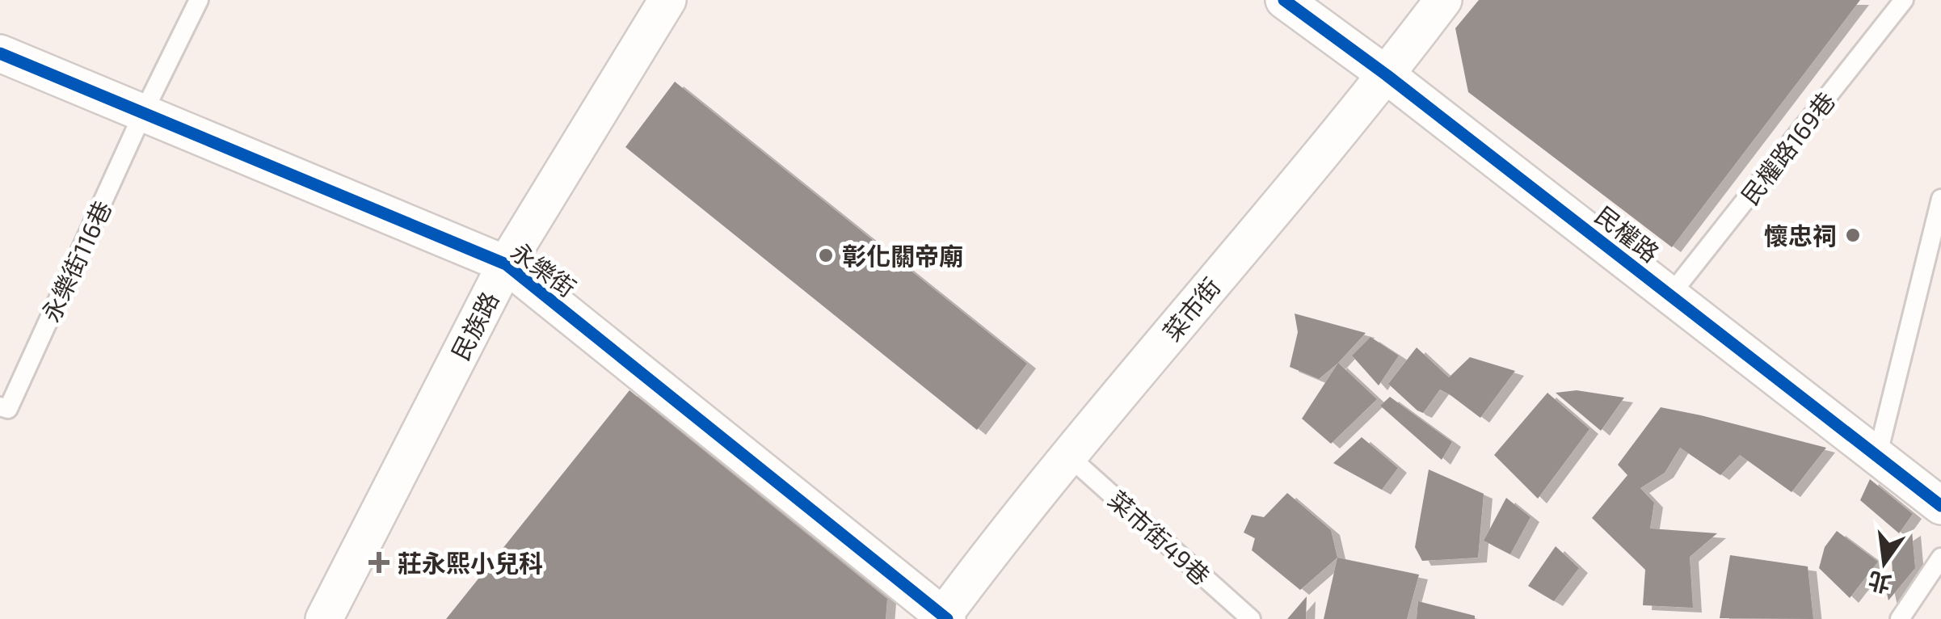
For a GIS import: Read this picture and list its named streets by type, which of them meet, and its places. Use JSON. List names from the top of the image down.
{
  "streets": {
    "street": [
      "民權路",
      "永樂街",
      "菜市街",
      "民族路"
    ],
    "lane": ["民權路169巷", "永樂街116巷", "菜市街49巷"]
  },
  "crossings": [
    ["民權路169巷", "民權路"],
    ["民權路", "菜市街"],
    ["永樂街116巷", "永樂街"],
    ["永樂街", "菜市街"],
    ["永樂街", "民族路"],
    ["菜市街", "菜市街49巷"]
  ],
  "places": {
    "other": ["懷忠祠", "彰化關帝廟"],
    "health": ["莊永熙小兒科"]
  },
  "north": "bottom"
}
